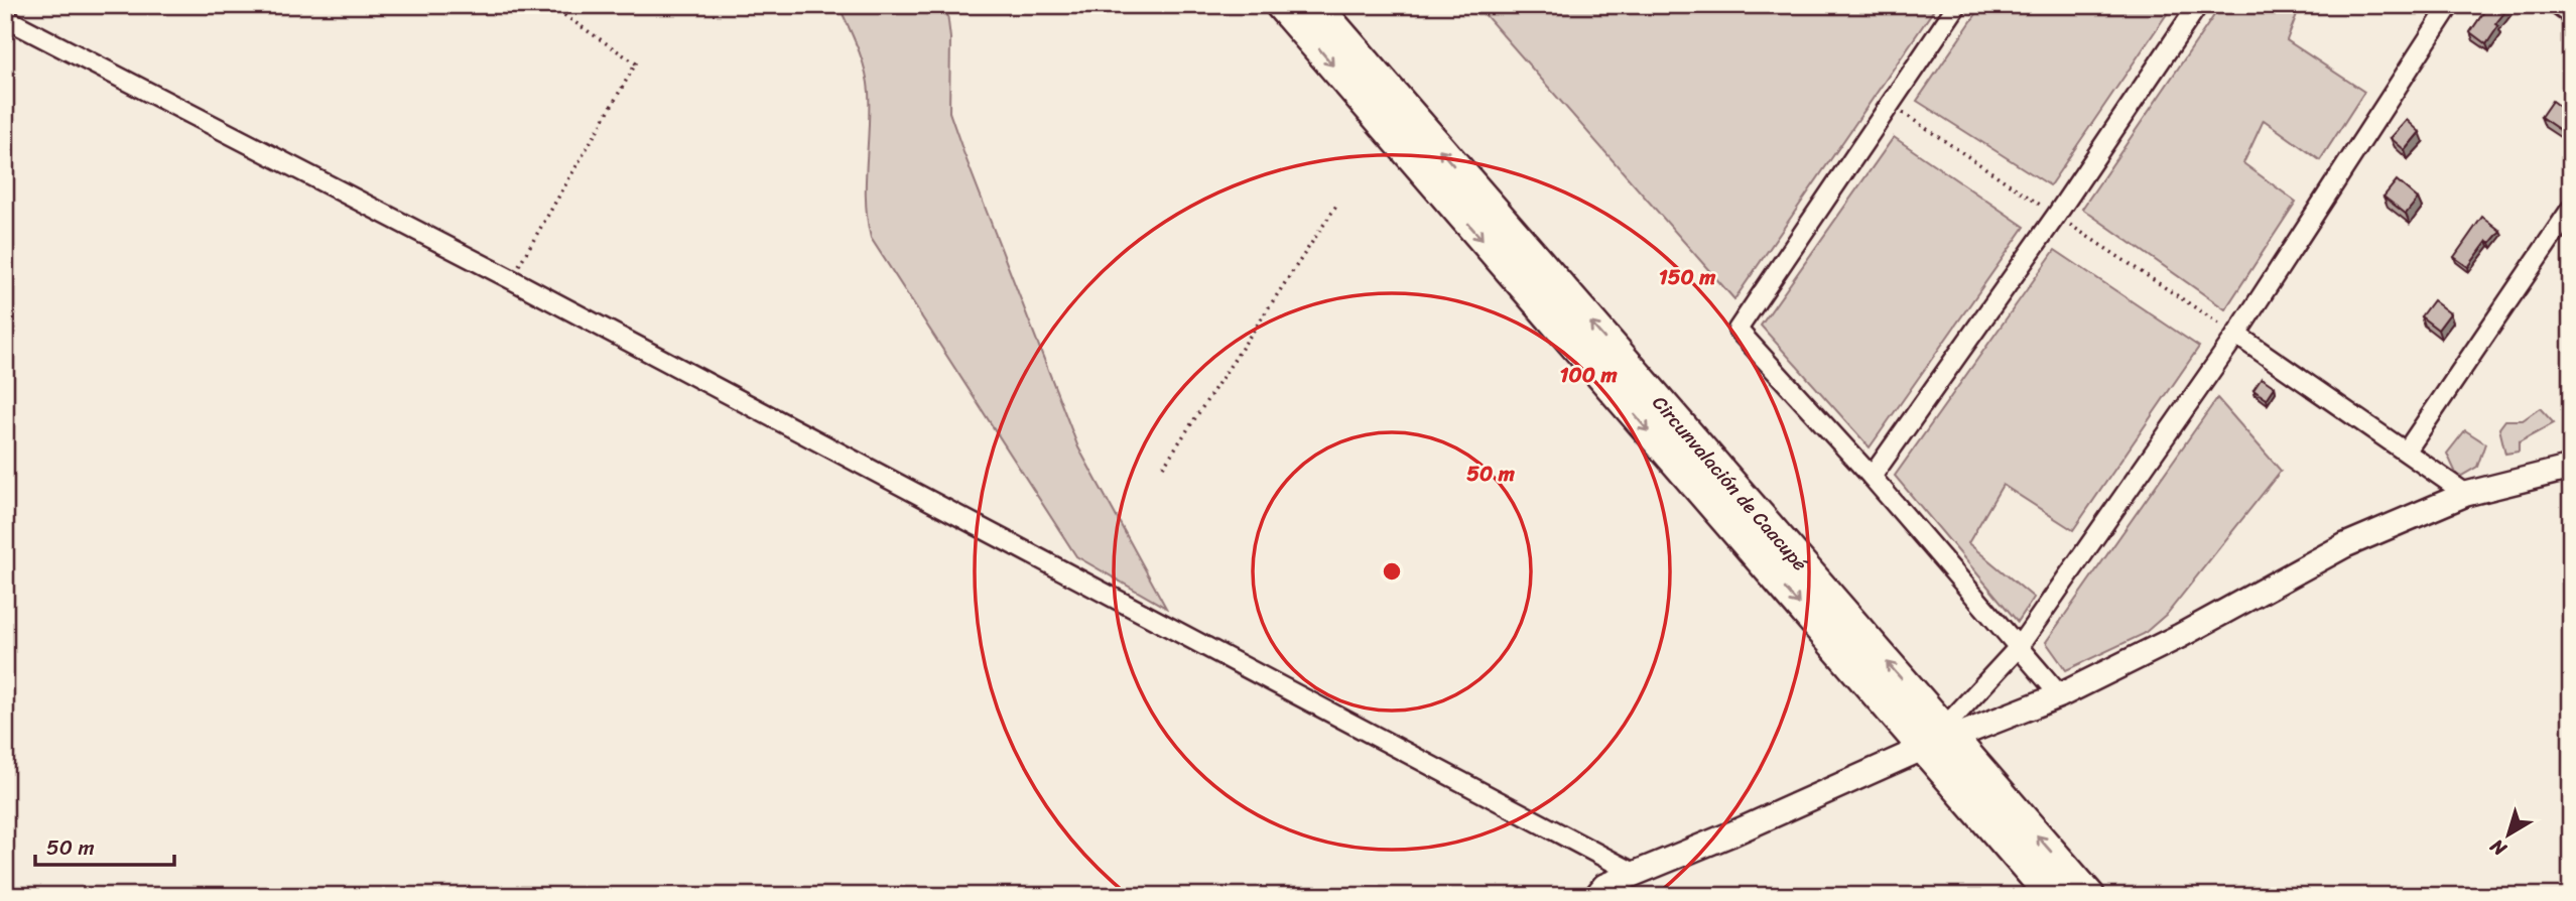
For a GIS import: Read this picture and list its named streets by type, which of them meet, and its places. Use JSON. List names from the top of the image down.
{
  "streets": {
    "highway": ["Circunvalación de Caacupé"]
  },
  "scale_bar": "50 m",
  "north": "bottom left",
  "rings": ["150 m", "100 m", "50 m"]
}
